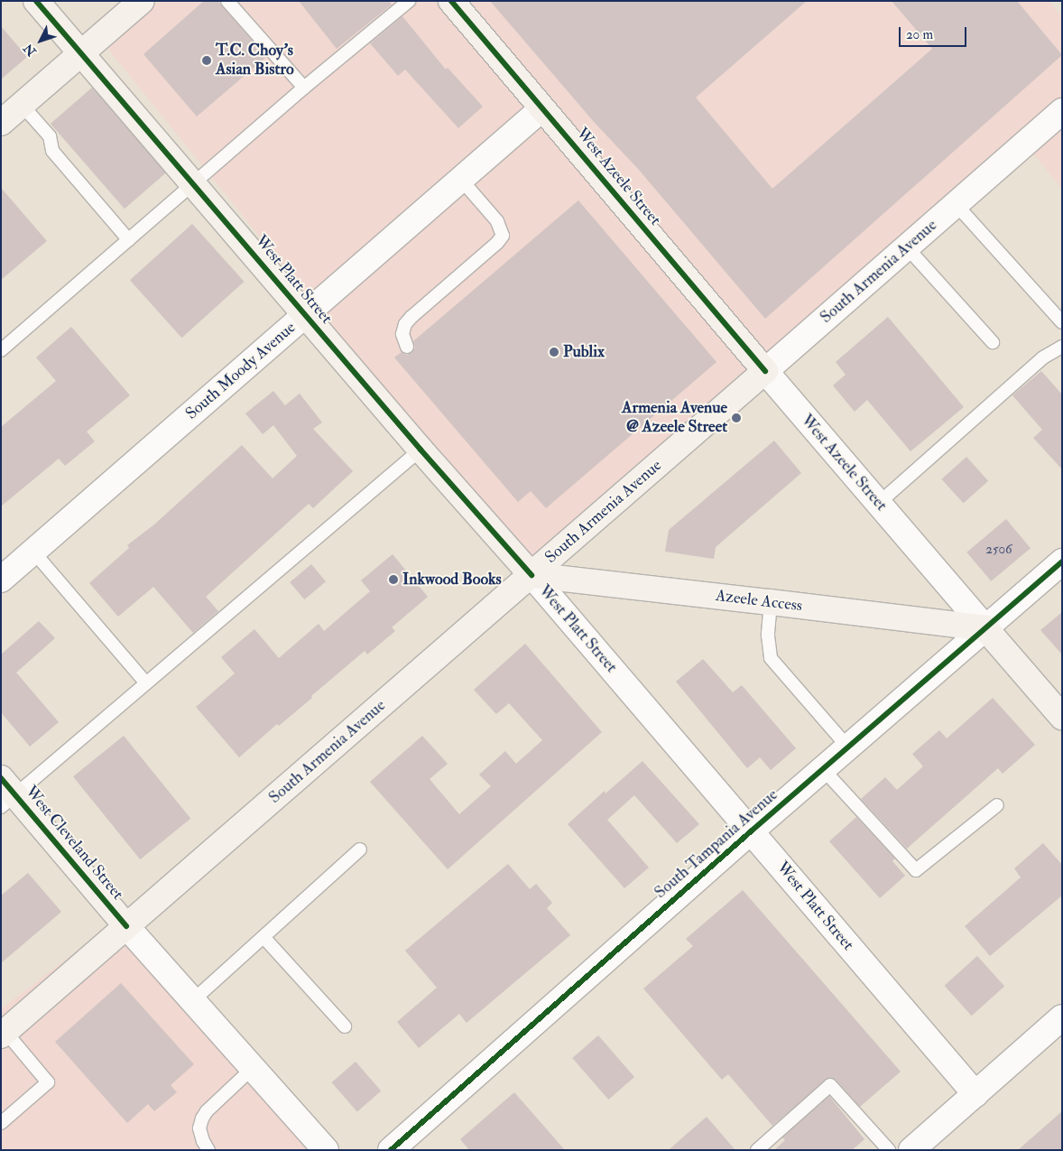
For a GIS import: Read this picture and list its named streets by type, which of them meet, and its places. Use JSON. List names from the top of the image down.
{
  "streets": {
    "main road": [
      "West Azeele Street",
      "South Armenia Avenue",
      "West Platt Street",
      "Azeele Access",
      "West Cleveland Street"
    ],
    "street": ["South Moody Avenue", "South Tampania Avenue"]
  },
  "crossings": [
    ["West Azeele Street", "South Armenia Avenue"],
    ["West Azeele Street", "South Moody Avenue"],
    ["West Azeele Street", "Azeele Access"],
    ["West Azeele Street", "South Tampania Avenue"],
    ["South Armenia Avenue", "West Platt Street"],
    ["South Armenia Avenue", "Azeele Access"],
    ["South Armenia Avenue", "West Cleveland Street"],
    ["West Platt Street", "South Moody Avenue"],
    ["West Platt Street", "Azeele Access"],
    ["West Platt Street", "South Tampania Avenue"],
    ["Azeele Access", "South Tampania Avenue"]
  ],
  "places": [
    "T.C. Choy's Asian Bistro",
    "Publix",
    "Armenia Avenue @ Azeele Street",
    "Inkwood Books"
  ],
  "house_numbers": ["2506"],
  "scale_bar": "20 m",
  "north": "bottom left"
}
